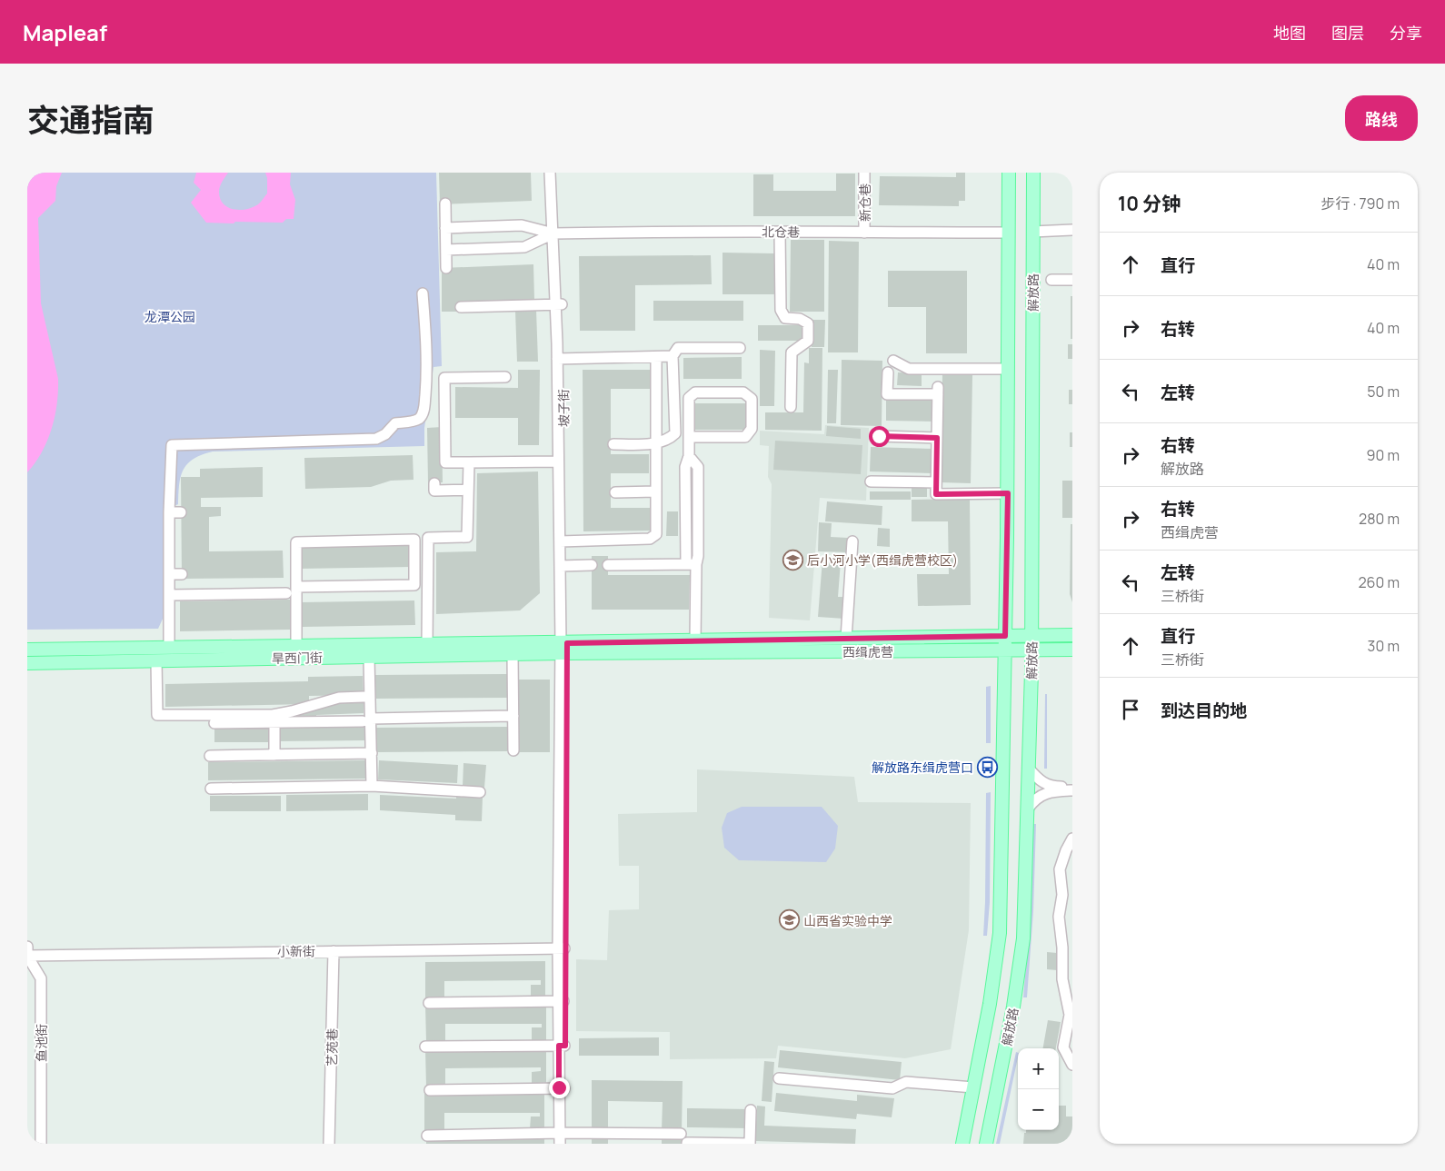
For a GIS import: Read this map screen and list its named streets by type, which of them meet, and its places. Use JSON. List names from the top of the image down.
{
  "streets": {
    "main road": ["解放路", "西缉虎营", "旱西门街"],
    "street": [
      "新仓巷",
      "北仓巷",
      "坡子街",
      "小新街",
      "鱼池街",
      "艺苑巷"
    ]
  },
  "crossings": [
    ["新仓巷", "北仓巷"],
    ["北仓巷", "解放路"],
    ["北仓巷", "坡子街"],
    ["解放路", "西缉虎营"],
    ["坡子街", "西缉虎营"],
    ["坡子街", "旱西门街"],
    ["坡子街", "小新街"],
    ["西缉虎营", "旱西门街"],
    ["小新街", "鱼池街"],
    ["小新街", "艺苑巷"]
  ],
  "parks": ["龙潭公园"],
  "places": {
    "school or university": ["后小河小学(西缉虎营校区)", "山西省实验中学"],
    "bus stop": ["解放路东缉虎营口"]
  },
  "page": {
    "header": "Mapleaf",
    "nav": ["地图", "图层", "分享"],
    "title": "交通指南",
    "buttons": "路线",
    "heading": ["10 分钟", "步行 · 790 m"],
    "list": [
      ["直行", "40 m"],
      ["右转", "40 m"],
      ["左转", "50 m"],
      ["右转", "解放路", "90 m"],
      ["右转", "西缉虎营", "280 m"],
      ["左转", "三桥街", "260 m"],
      ["直行", "三桥街", "30 m"],
      "到达目的地"
    ],
    "map_buttons": ["+", "−"]
  }
}
